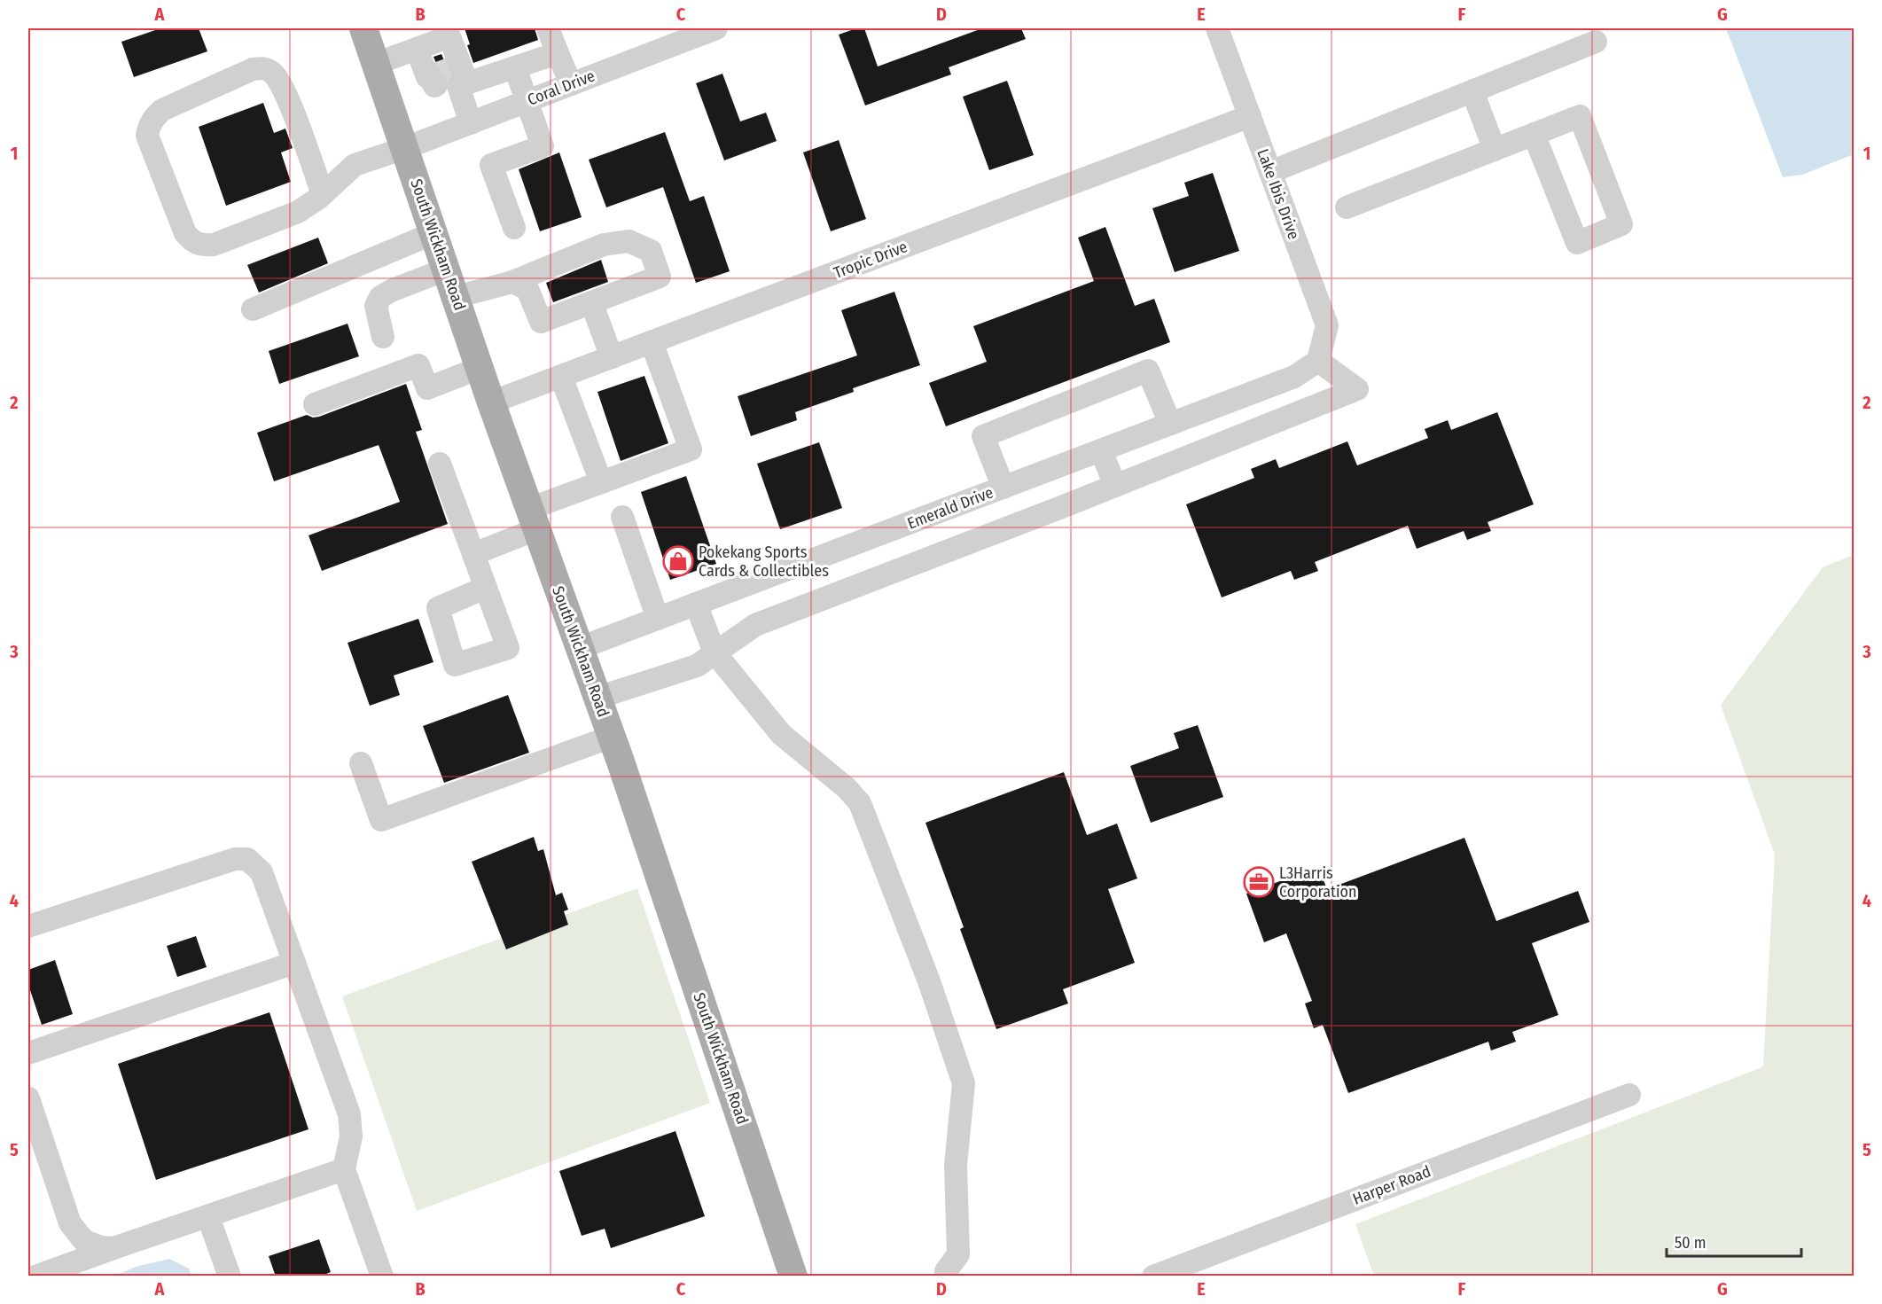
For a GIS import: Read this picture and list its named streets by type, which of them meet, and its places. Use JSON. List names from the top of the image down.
{
  "streets": {
    "main road": ["South Wickham Road"],
    "street": [
      "Coral Drive",
      "Lake Ibis Drive",
      "Tropic Drive",
      "Emerald Drive",
      "Harper Road"
    ]
  },
  "crossings": [
    ["Coral Drive", "South Wickham Road"],
    ["Lake Ibis Drive", "Tropic Drive"],
    ["Lake Ibis Drive", "Emerald Drive"],
    ["South Wickham Road", "Tropic Drive"],
    ["South Wickham Road", "Emerald Drive"]
  ],
  "places": {
    "shop": ["Pokekang Sports Cards & Collectibles"],
    "office": ["L3Harris Corporation"]
  },
  "scale_bar": "50 m",
  "grid": {
    "columns": [
      "A",
      "B",
      "C",
      "D",
      "E",
      "F",
      "G"
    ],
    "rows": [
      "1",
      "2",
      "3",
      "4",
      "5"
    ]
  }
}
